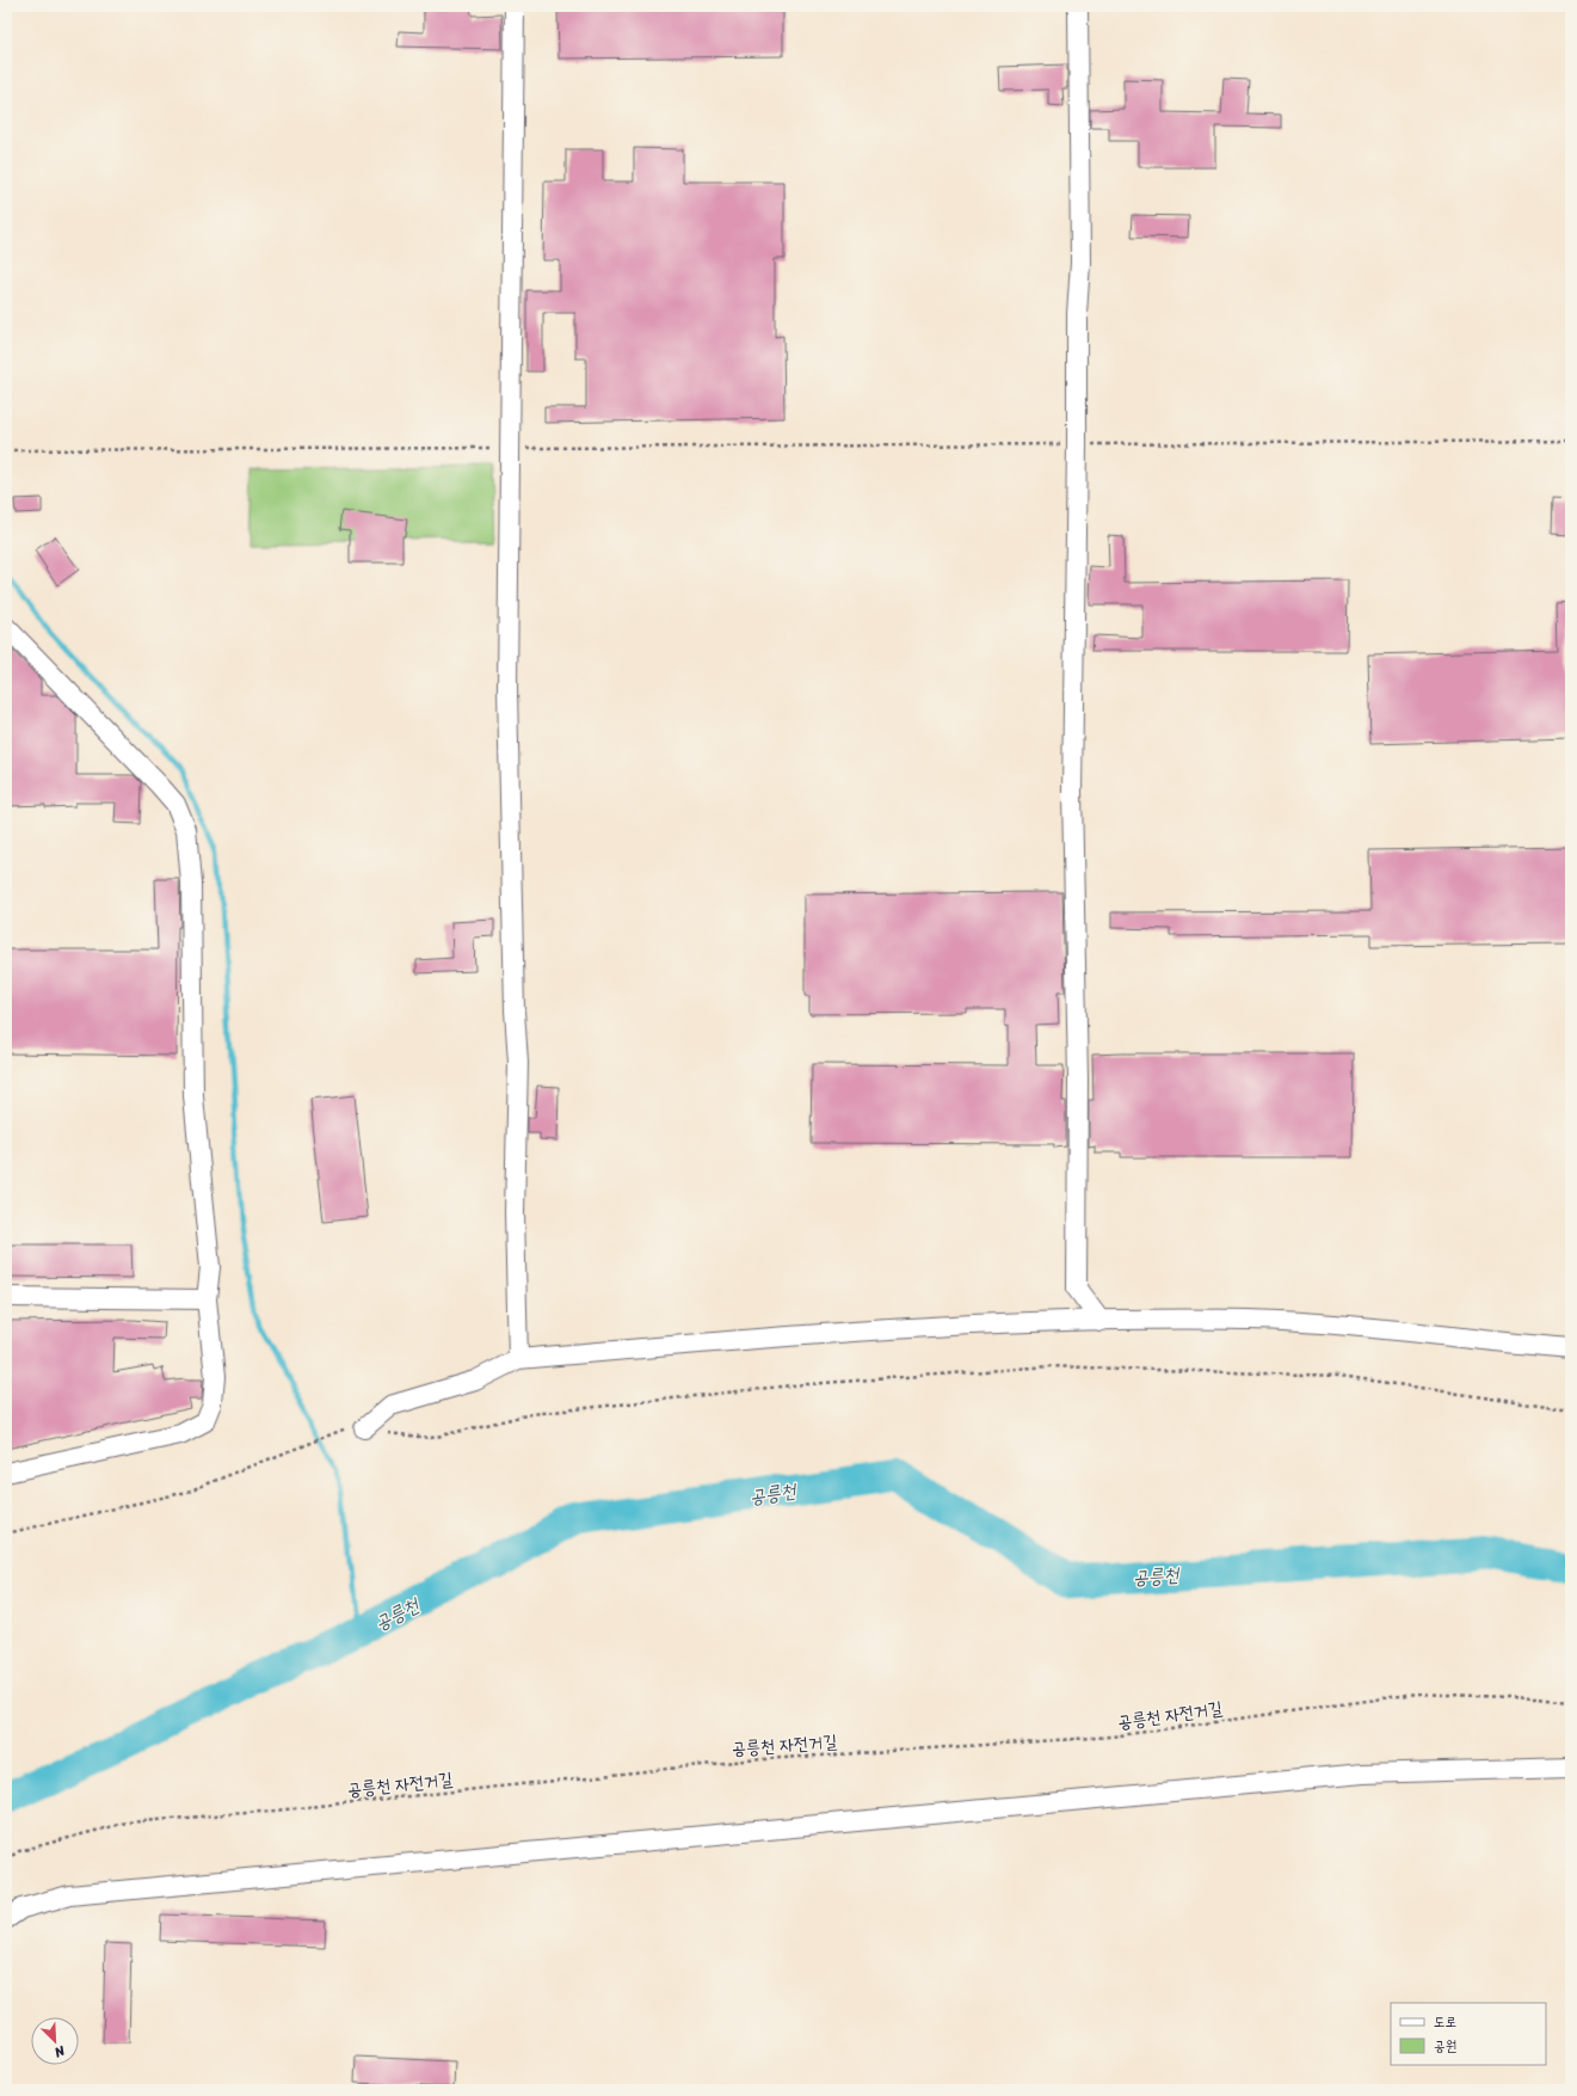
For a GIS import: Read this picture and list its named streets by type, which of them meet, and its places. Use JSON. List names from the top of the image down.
{
  "streets": {
    "path": ["공릉천 자전거길"]
  },
  "water": ["공릉천"],
  "legend": ["도로", "공원"],
  "north": "bottom right"
}
